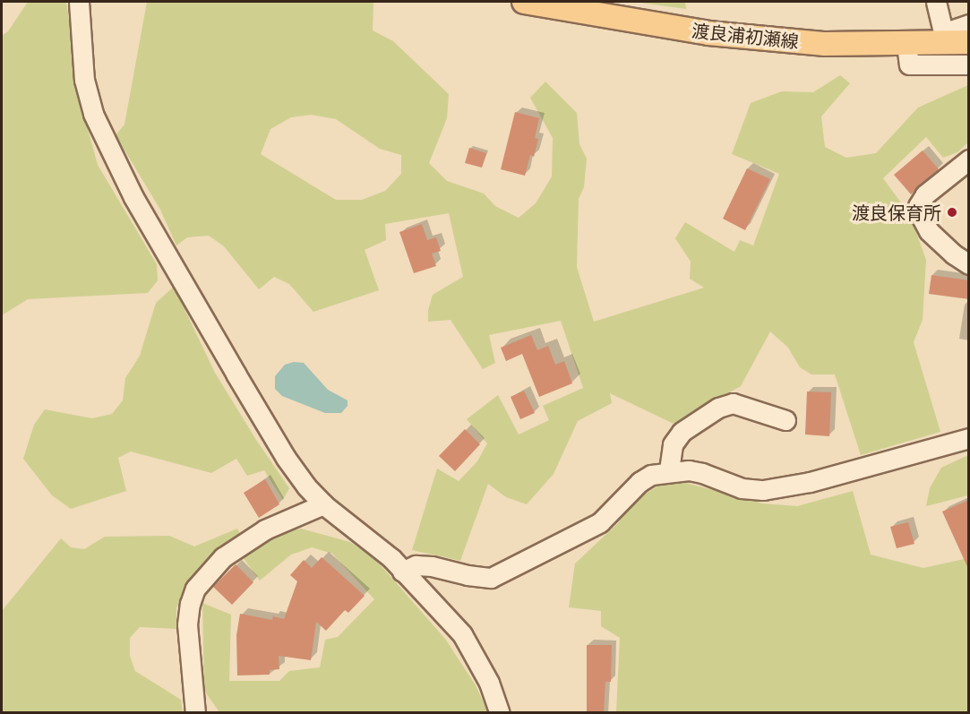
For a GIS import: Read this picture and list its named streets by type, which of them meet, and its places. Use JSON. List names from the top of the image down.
{
  "streets": {
    "main road": ["渡良浦初瀬線"]
  },
  "places": ["渡良保育所"]
}
